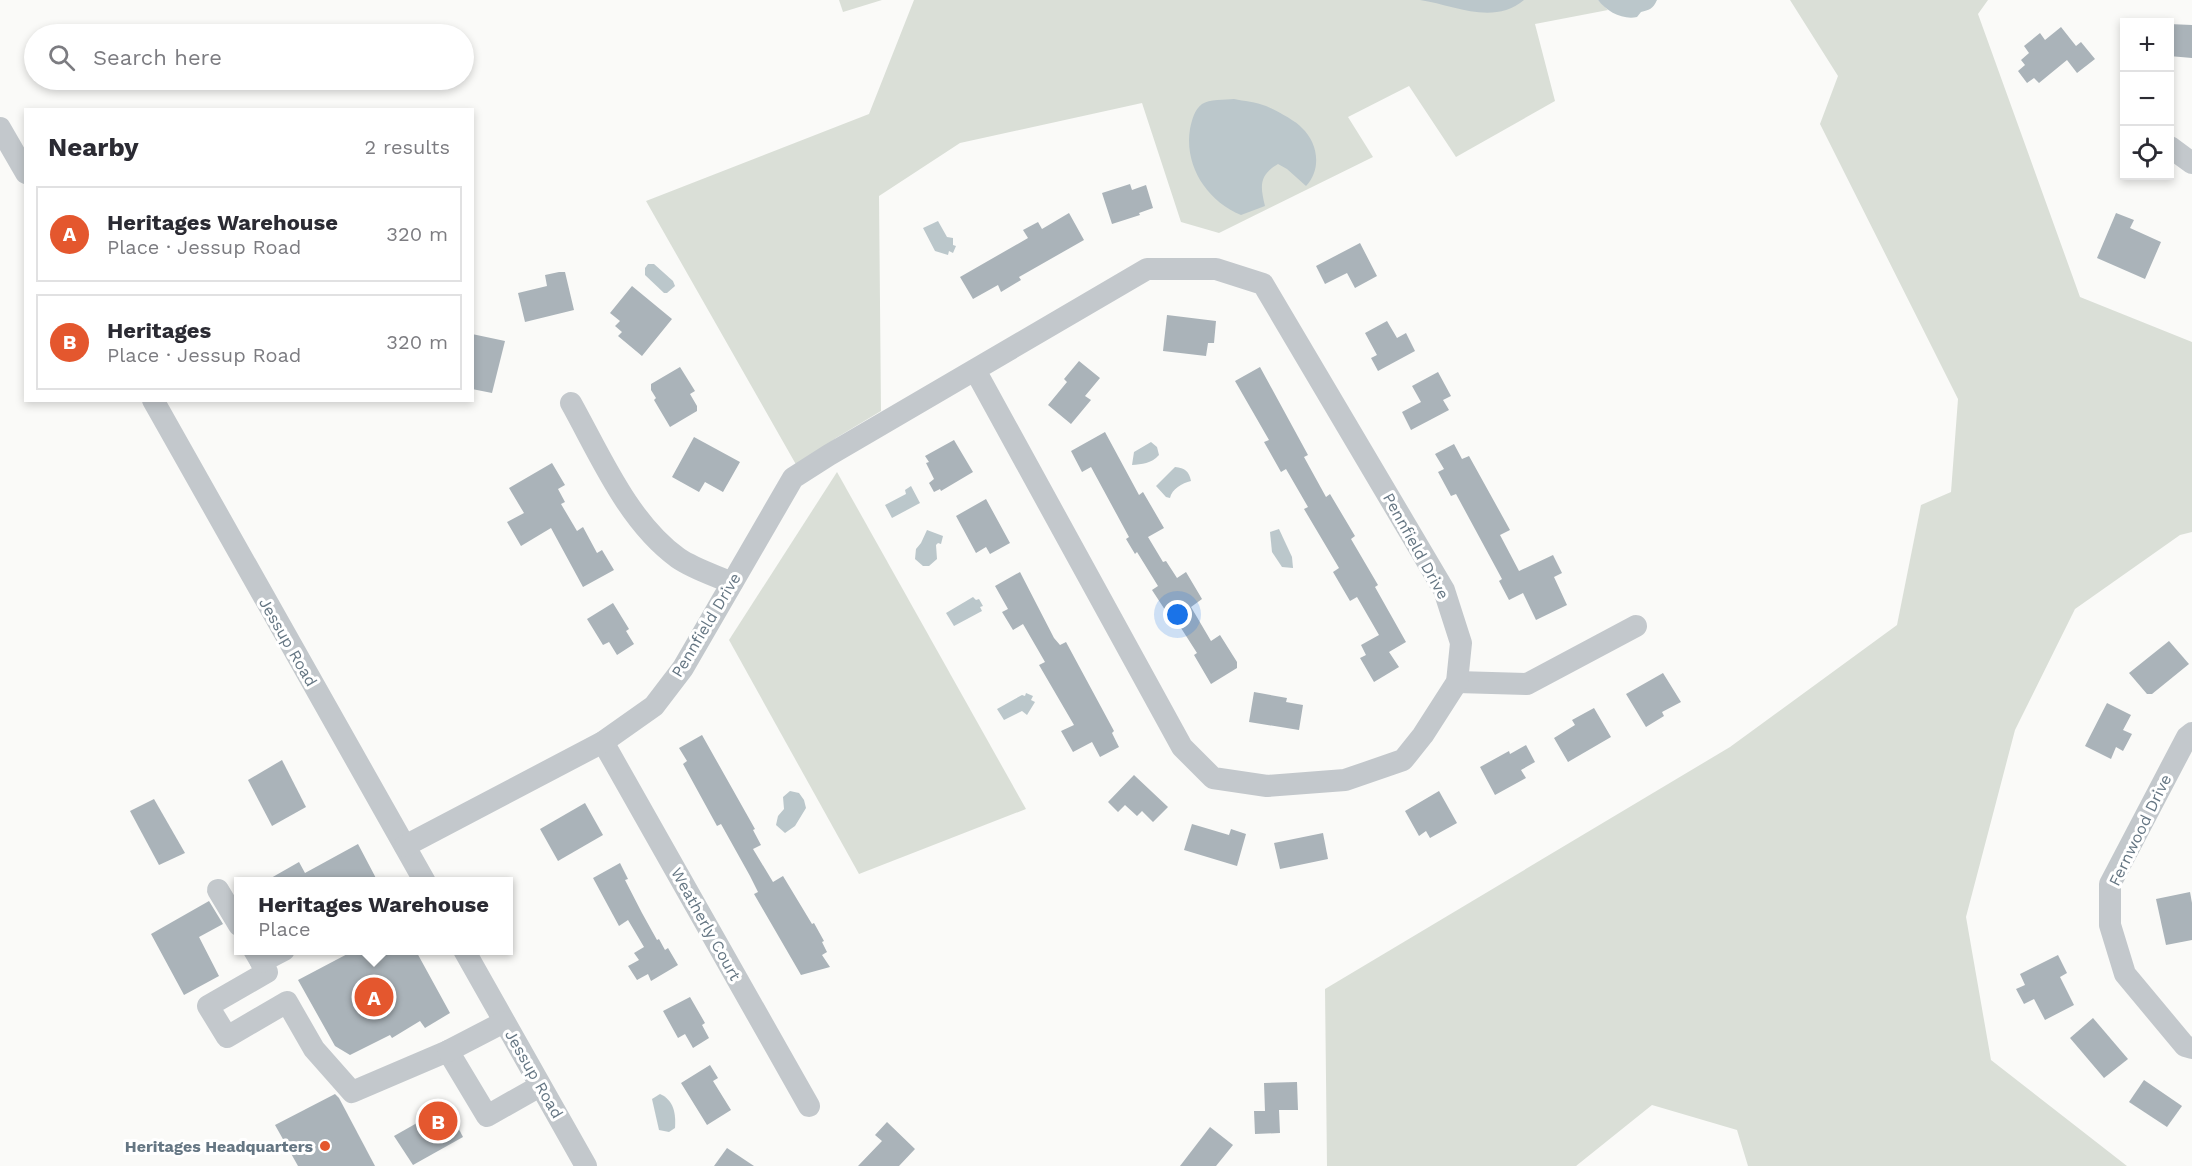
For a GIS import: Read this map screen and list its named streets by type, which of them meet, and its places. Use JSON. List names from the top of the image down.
{
  "streets": {
    "street": [
      "Pennfield Drive",
      "Jessup Road",
      "Fernwood Drive",
      "Weatherly Court"
    ]
  },
  "crossings": [
    ["Pennfield Drive", "Jessup Road"],
    ["Pennfield Drive", "Weatherly Court"]
  ],
  "places": ["Heritages Headquarters"],
  "page": {
    "map_buttons": ["+", "−"],
    "search": "Search here",
    "heading": ["Nearby", "2 results"],
    "list": [
      {
        "mark": "A",
        "name": "Heritages Warehouse",
        "note": "Place · Jessup Road",
        "value": "320 m"
      },
      {
        "mark": "B",
        "name": "Heritages",
        "note": "Place · Jessup Road",
        "value": "320 m"
      }
    ],
    "popup": ["Heritages Warehouse", "Place"],
    "pins": ["A", "B"]
  }
}
